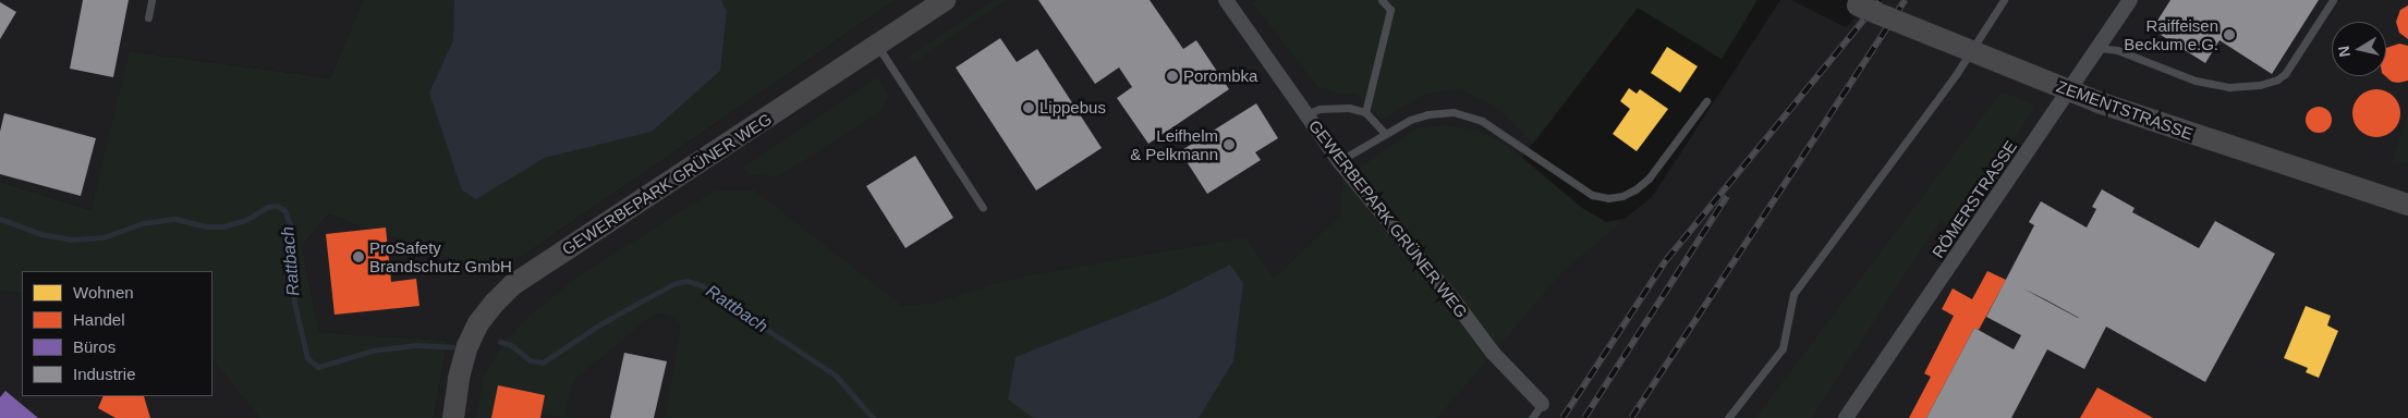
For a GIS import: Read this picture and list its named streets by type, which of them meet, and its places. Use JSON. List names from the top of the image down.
{
  "streets": {
    "street": ["ZEMENTSTRASSE", "GEWERBEPARK GRÜNER WEG", "RÖMERSTRASSE"]
  },
  "water": ["Rattbach"],
  "places": [
    "Raiffeisen Beckum e.G.",
    "Porombka",
    "Lippebus",
    "Leifhelm & Pelkmann",
    "ProSafety Brandschutz GmbH"
  ],
  "legend": [
    "Wohnen",
    "Handel",
    "Büros",
    "Industrie"
  ],
  "north": "left"
}
